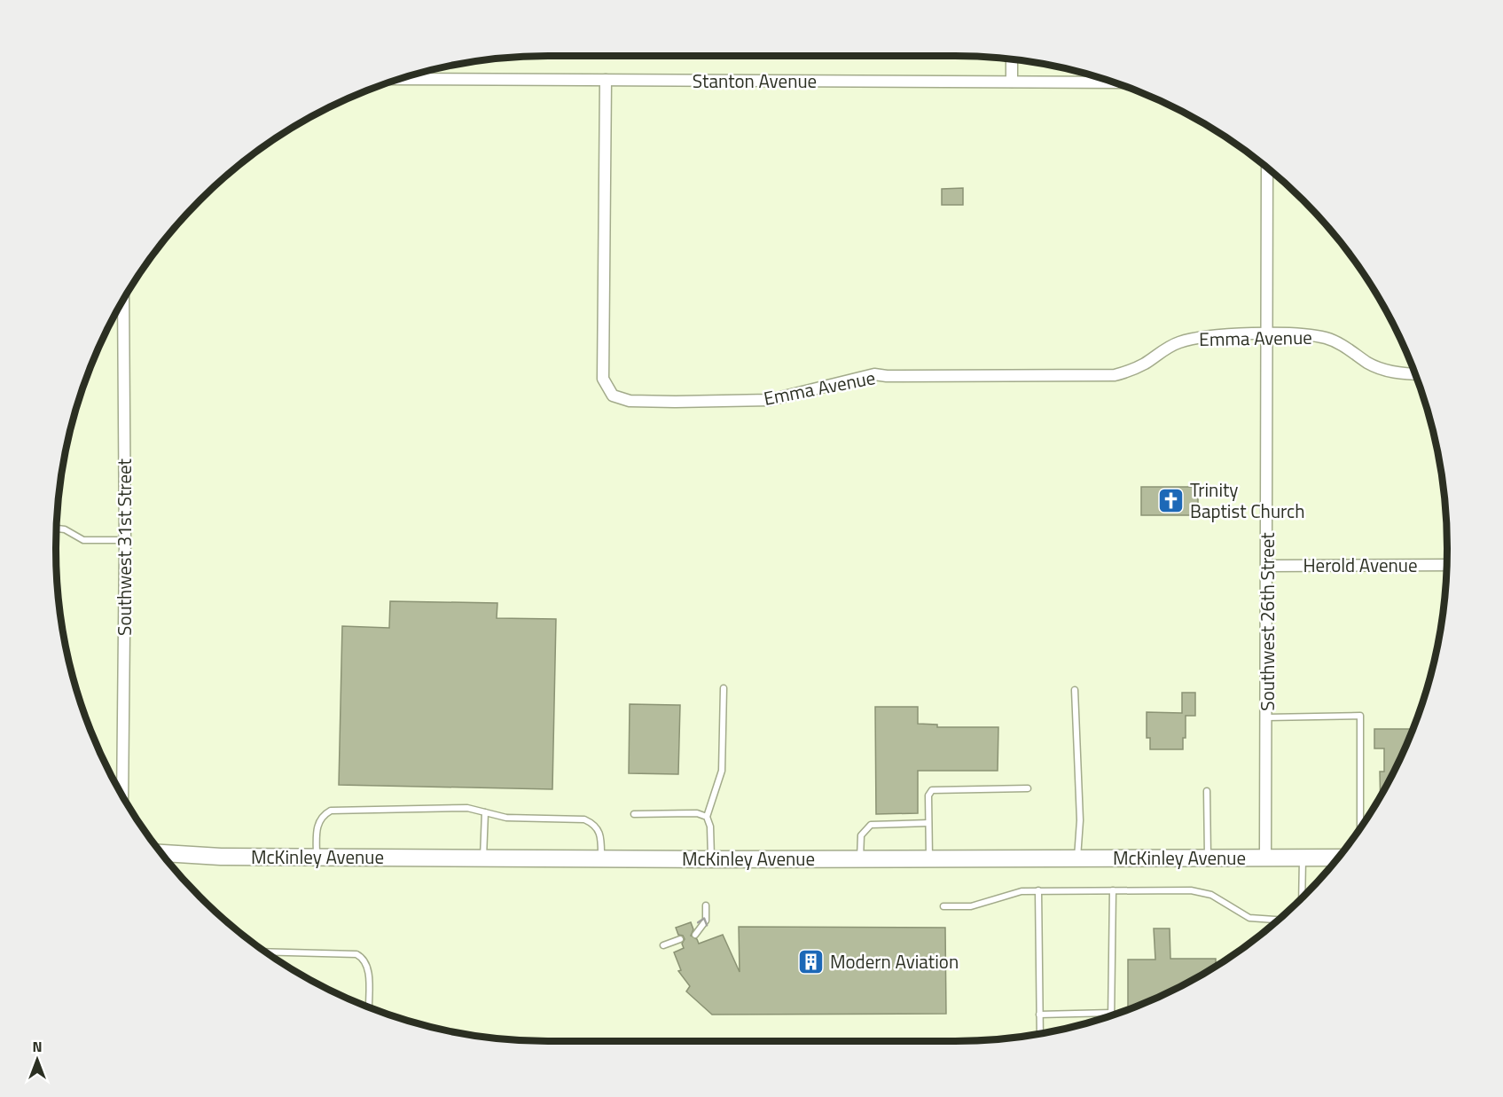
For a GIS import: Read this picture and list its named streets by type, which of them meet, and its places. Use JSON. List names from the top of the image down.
{
  "streets": {
    "main road": ["McKinley Avenue"],
    "street": [
      "Stanton Avenue",
      "Emma Avenue",
      "Southwest 31st Street",
      "Herold Avenue",
      "Southwest 26th Street"
    ]
  },
  "crossings": [
    ["Stanton Avenue", "Emma Avenue"],
    ["Emma Avenue", "Southwest 26th Street"],
    ["Herold Avenue", "Southwest 26th Street"],
    ["Southwest 26th Street", "McKinley Avenue"]
  ],
  "places": {
    "church": ["Trinity Baptist Church"],
    "building": ["Modern Aviation"]
  },
  "north": "top"
}
